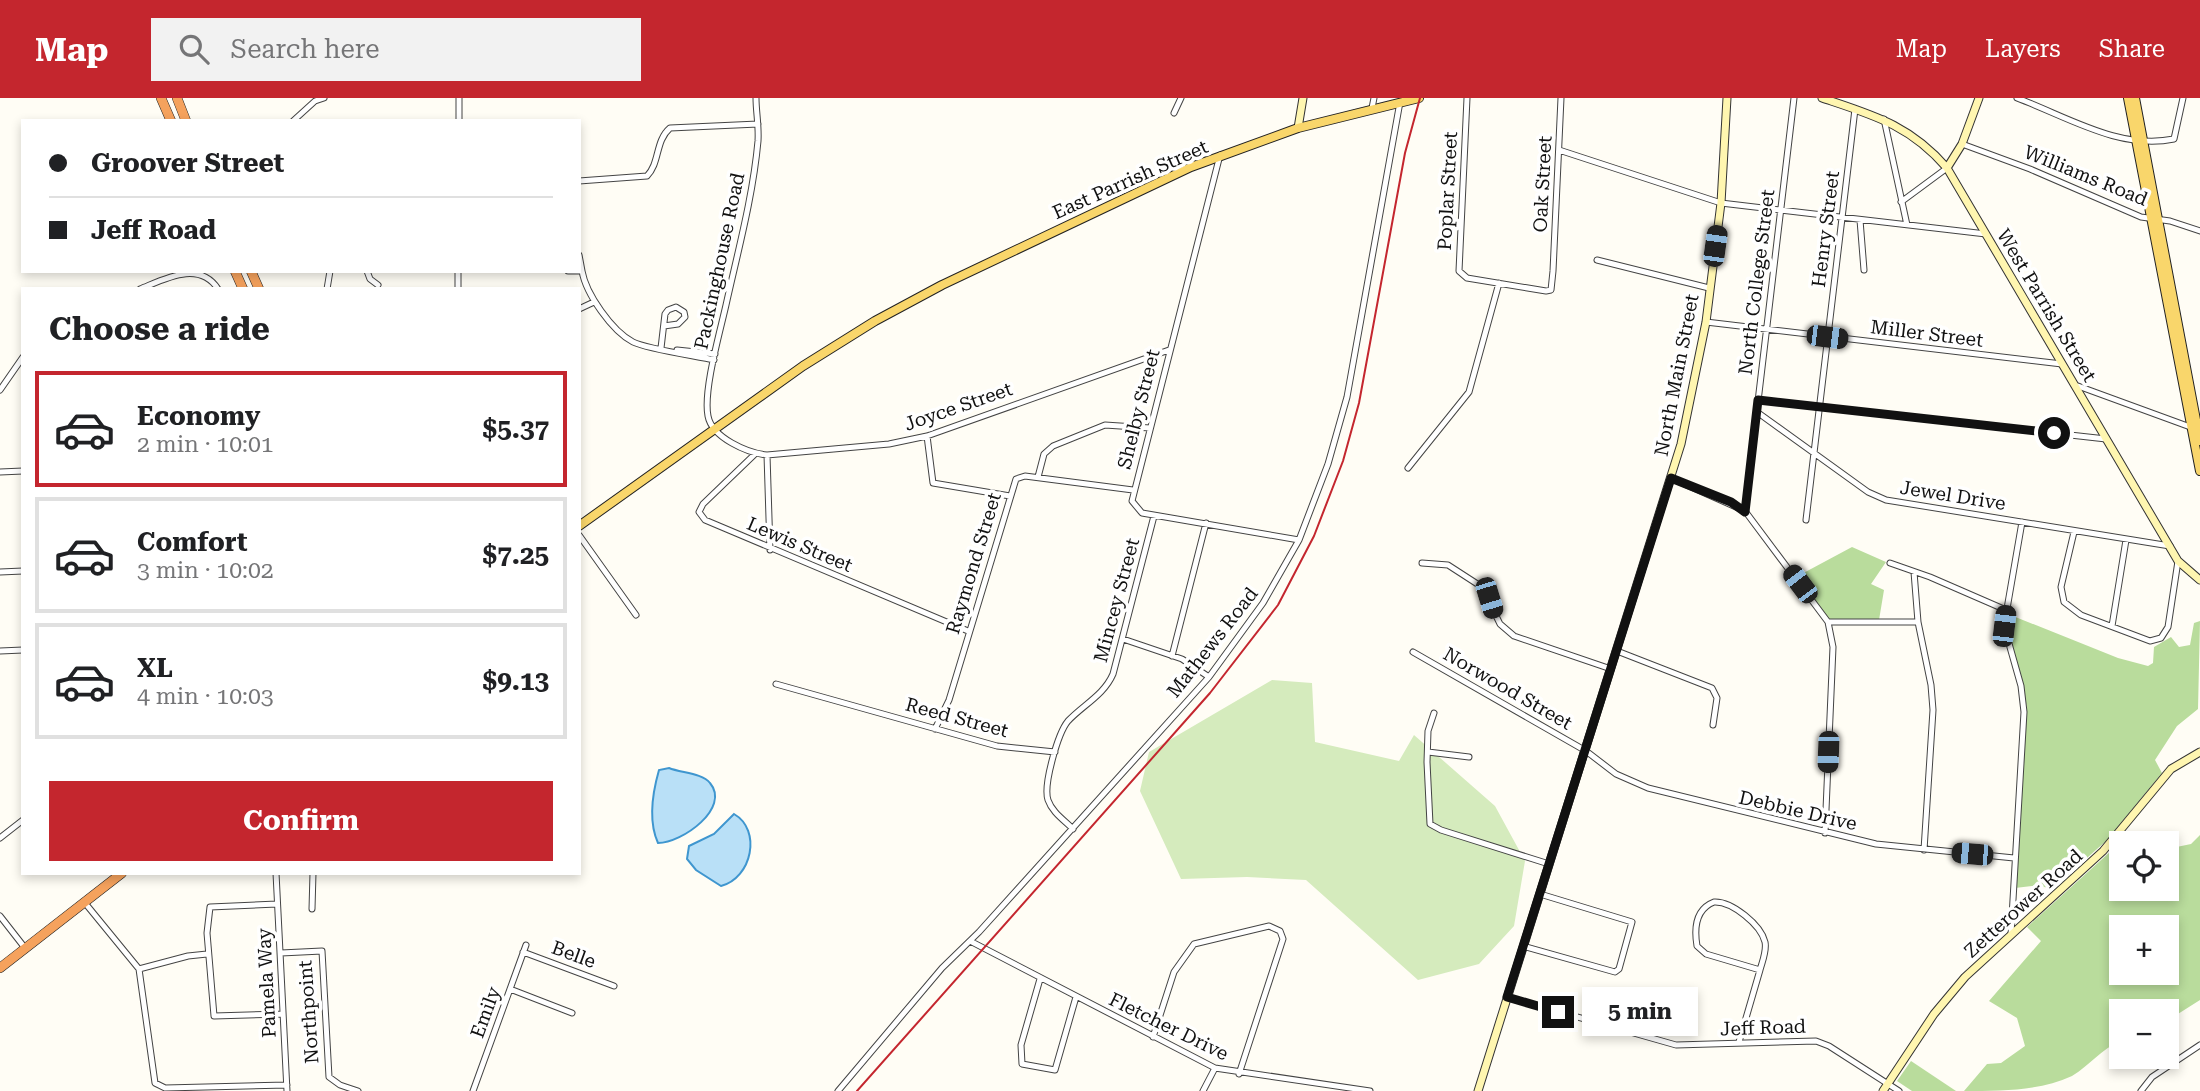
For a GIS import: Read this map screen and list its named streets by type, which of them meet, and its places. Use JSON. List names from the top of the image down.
{
  "streets": {
    "main road": ["East Parrish Street"],
    "street": [
      "Williams Road",
      "Oak Street",
      "Poplar Street",
      "Henry Street",
      "Packinghouse Road",
      "North College Street",
      "West Parrish Street",
      "Miller Street",
      "North Main Street",
      "Joyce Street",
      "Shelby Street",
      "Jewel Drive",
      "Lewis Street",
      "Raymond Street",
      "Mincey Street",
      "Mathews Road",
      "Norwood Street",
      "Reed Street",
      "Debbie Drive",
      "Zetterower Road",
      "Belle",
      "Pamela Way",
      "Northpoint",
      "Emily",
      "Fletcher Drive",
      "Jeff Road"
    ]
  },
  "crossings": [
    ["East Parrish Street", "Packinghouse Road"],
    ["East Parrish Street", "Joyce Street"],
    ["East Parrish Street", "Shelby Street"],
    ["East Parrish Street", "Mathews Road"],
    ["Oak Street", "Poplar Street"],
    ["Henry Street", "West Parrish Street"],
    ["Henry Street", "Miller Street"],
    ["Henry Street", "Jewel Drive"],
    ["Packinghouse Road", "Joyce Street"],
    ["North College Street", "Miller Street"],
    ["North College Street", "Jewel Drive"],
    ["West Parrish Street", "Miller Street"],
    ["West Parrish Street", "Jewel Drive"],
    ["Miller Street", "North Main Street"],
    ["North Main Street", "Norwood Street"],
    ["North Main Street", "Debbie Drive"],
    ["North Main Street", "Jeff Road"],
    ["Joyce Street", "Shelby Street"],
    ["Joyce Street", "Lewis Street"],
    ["Shelby Street", "Mincey Street"],
    ["Lewis Street", "Raymond Street"],
    ["Raymond Street", "Reed Street"],
    ["Mincey Street", "Mathews Road"],
    ["Mincey Street", "Reed Street"],
    ["Mathews Road", "Fletcher Drive"],
    ["Norwood Street", "Debbie Drive"],
    ["Zetterower Road", "Jeff Road"],
    ["Belle", "Emily"],
    ["Pamela Way", "Northpoint"]
  ],
  "page": {
    "header": "Map",
    "search": "Search here",
    "nav": ["Map", "Layers", "Share"],
    "banner": ["Groover Street", "Jeff Road"],
    "heading": "Choose a ride",
    "list": [
      {
        "name": "Economy",
        "note": "2 min · 10:01",
        "value": "$5.37"
      },
      {
        "name": "Comfort",
        "note": "3 min · 10:02",
        "value": "$7.25"
      },
      {
        "name": "XL",
        "note": "4 min · 10:03",
        "value": "$9.13"
      }
    ],
    "buttons": "Confirm",
    "map_buttons": ["+", "−"],
    "bubble": "5 min"
  }
}
